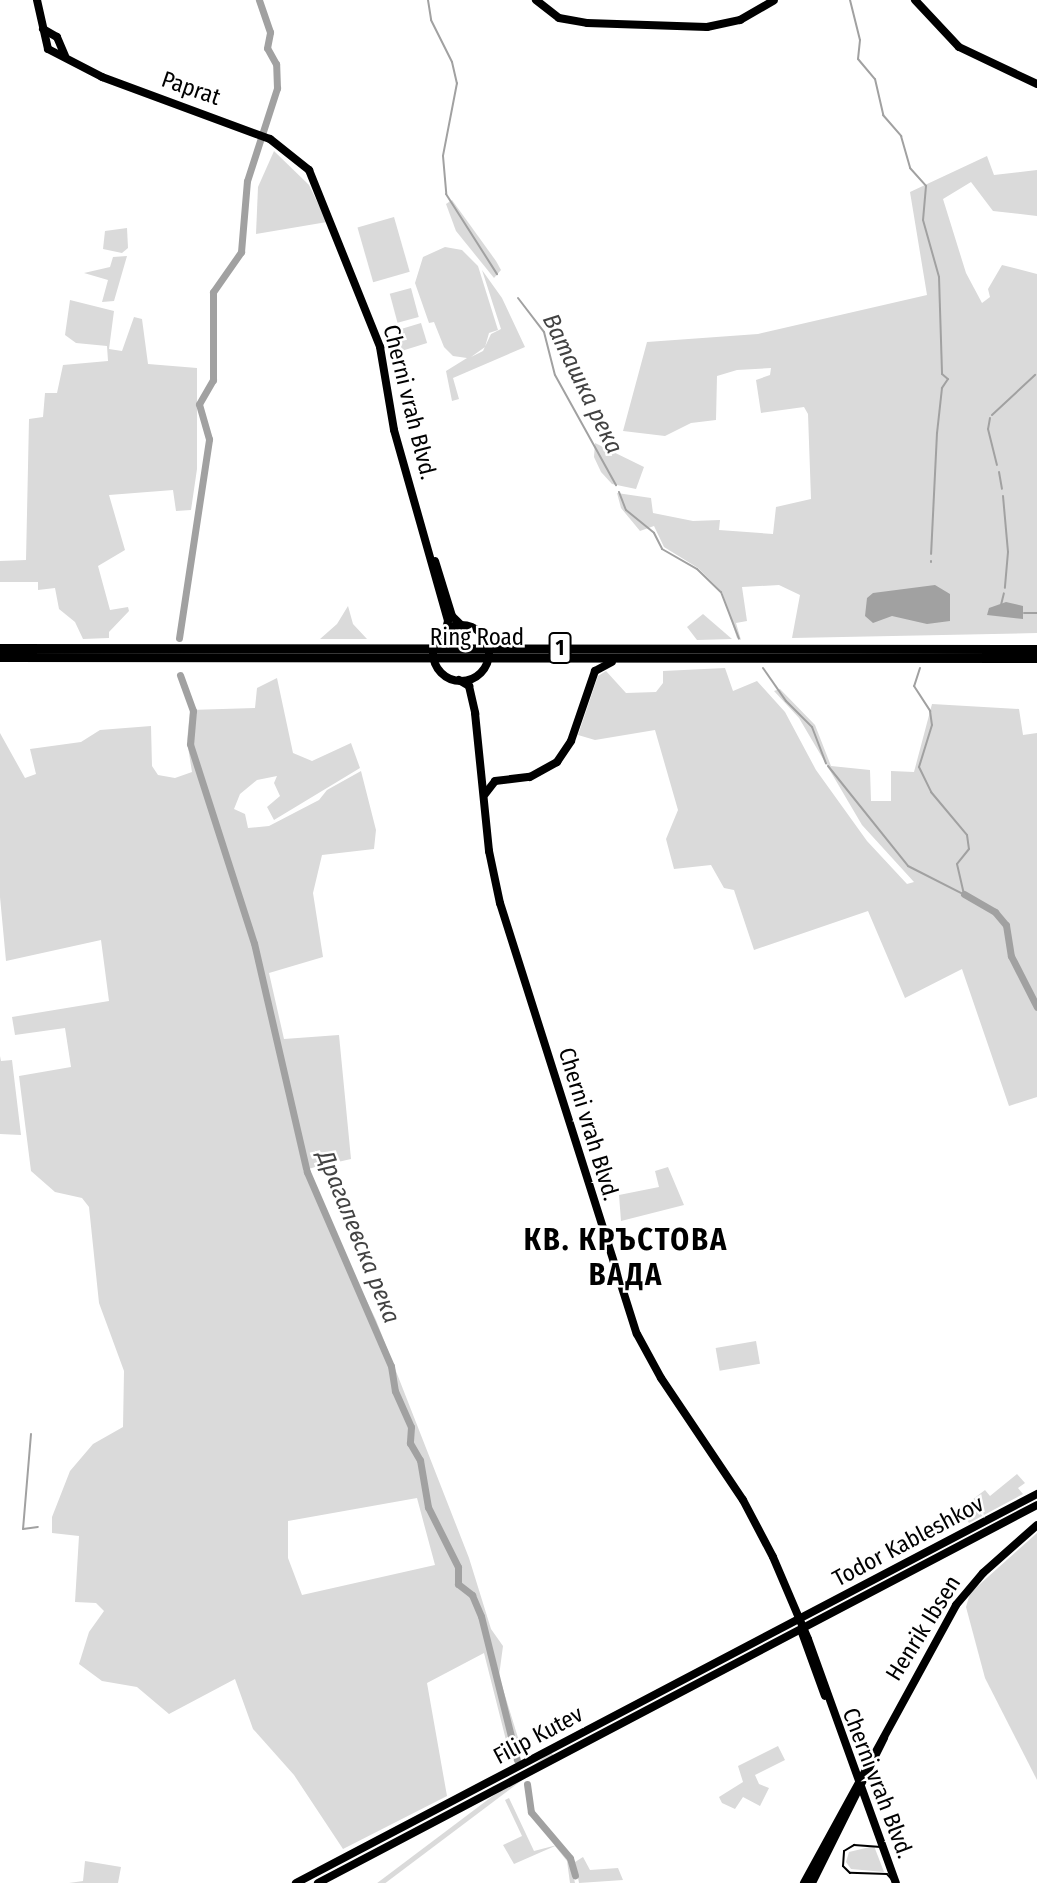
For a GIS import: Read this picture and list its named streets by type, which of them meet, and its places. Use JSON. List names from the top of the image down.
{
  "streets": {
    "highway": ["Ring Road", "1"],
    "main road": [
      "Paprat",
      "Cherni vrah Blvd.",
      "Todor Kableshkov",
      "Henrik Ibsen",
      "Filip Kutev"
    ]
  },
  "crossings": [
    ["Paprat", "Cherni vrah Blvd."],
    ["Cherni vrah Blvd.", "Todor Kableshkov"],
    ["Cherni vrah Blvd.", "Henrik Ibsen"],
    ["Cherni vrah Blvd.", "Filip Kutev"],
    ["Todor Kableshkov", "Filip Kutev"]
  ],
  "districts": ["КВ. КРЪСТОВА ВАДА"],
  "water": ["Ваташка река", "Драгалевска река"]
}
